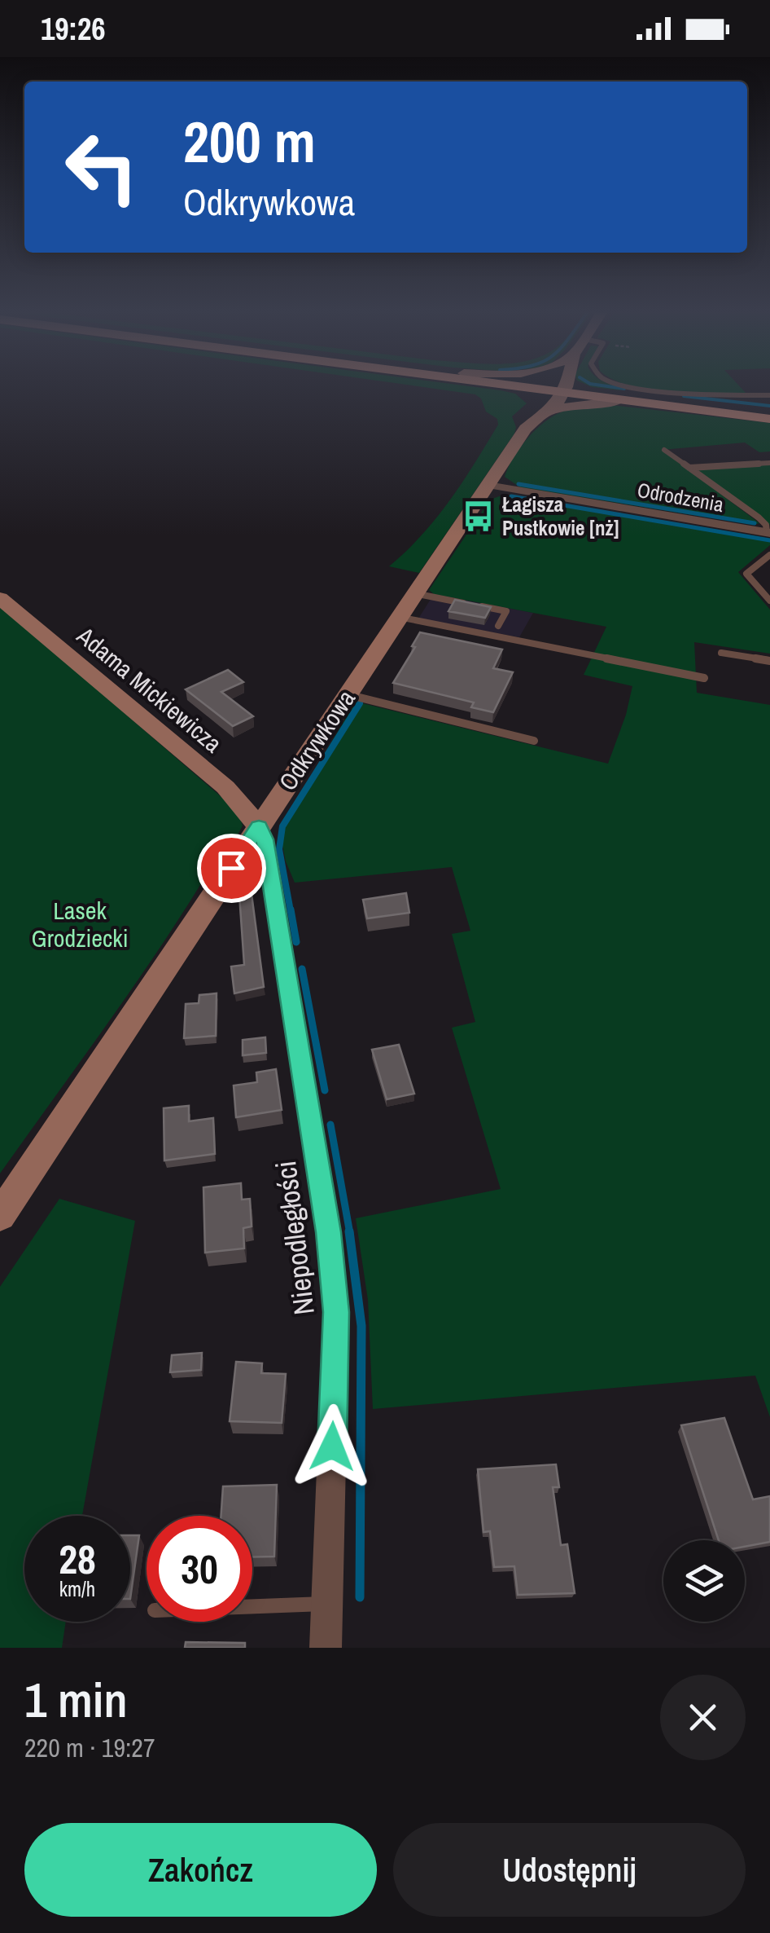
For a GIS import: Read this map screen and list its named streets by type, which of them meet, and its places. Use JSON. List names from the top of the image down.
{
  "streets": {
    "street": [
      "Odrodzenia",
      "Adama Mickiewicza",
      "Odkrywkowa",
      "Niepodległości"
    ]
  },
  "crossings": [
    ["Odrodzenia", "Odkrywkowa"],
    ["Adama Mickiewicza", "Odkrywkowa"],
    ["Adama Mickiewicza", "Niepodległości"],
    ["Odkrywkowa", "Niepodległości"]
  ],
  "parks": ["Lasek Grodziecki"],
  "places": {
    "bus stop": ["Łagisza Pustkowie [nż]"]
  },
  "page": {
    "status": "19:26",
    "turn": ["200 m", "Odkrywkowa"],
    "speed": "28 km/h",
    "limit": "30",
    "heading": ["1 min", "220 m · 19:27"],
    "buttons": ["Zakończ", "Udostępnij"]
  }
}
